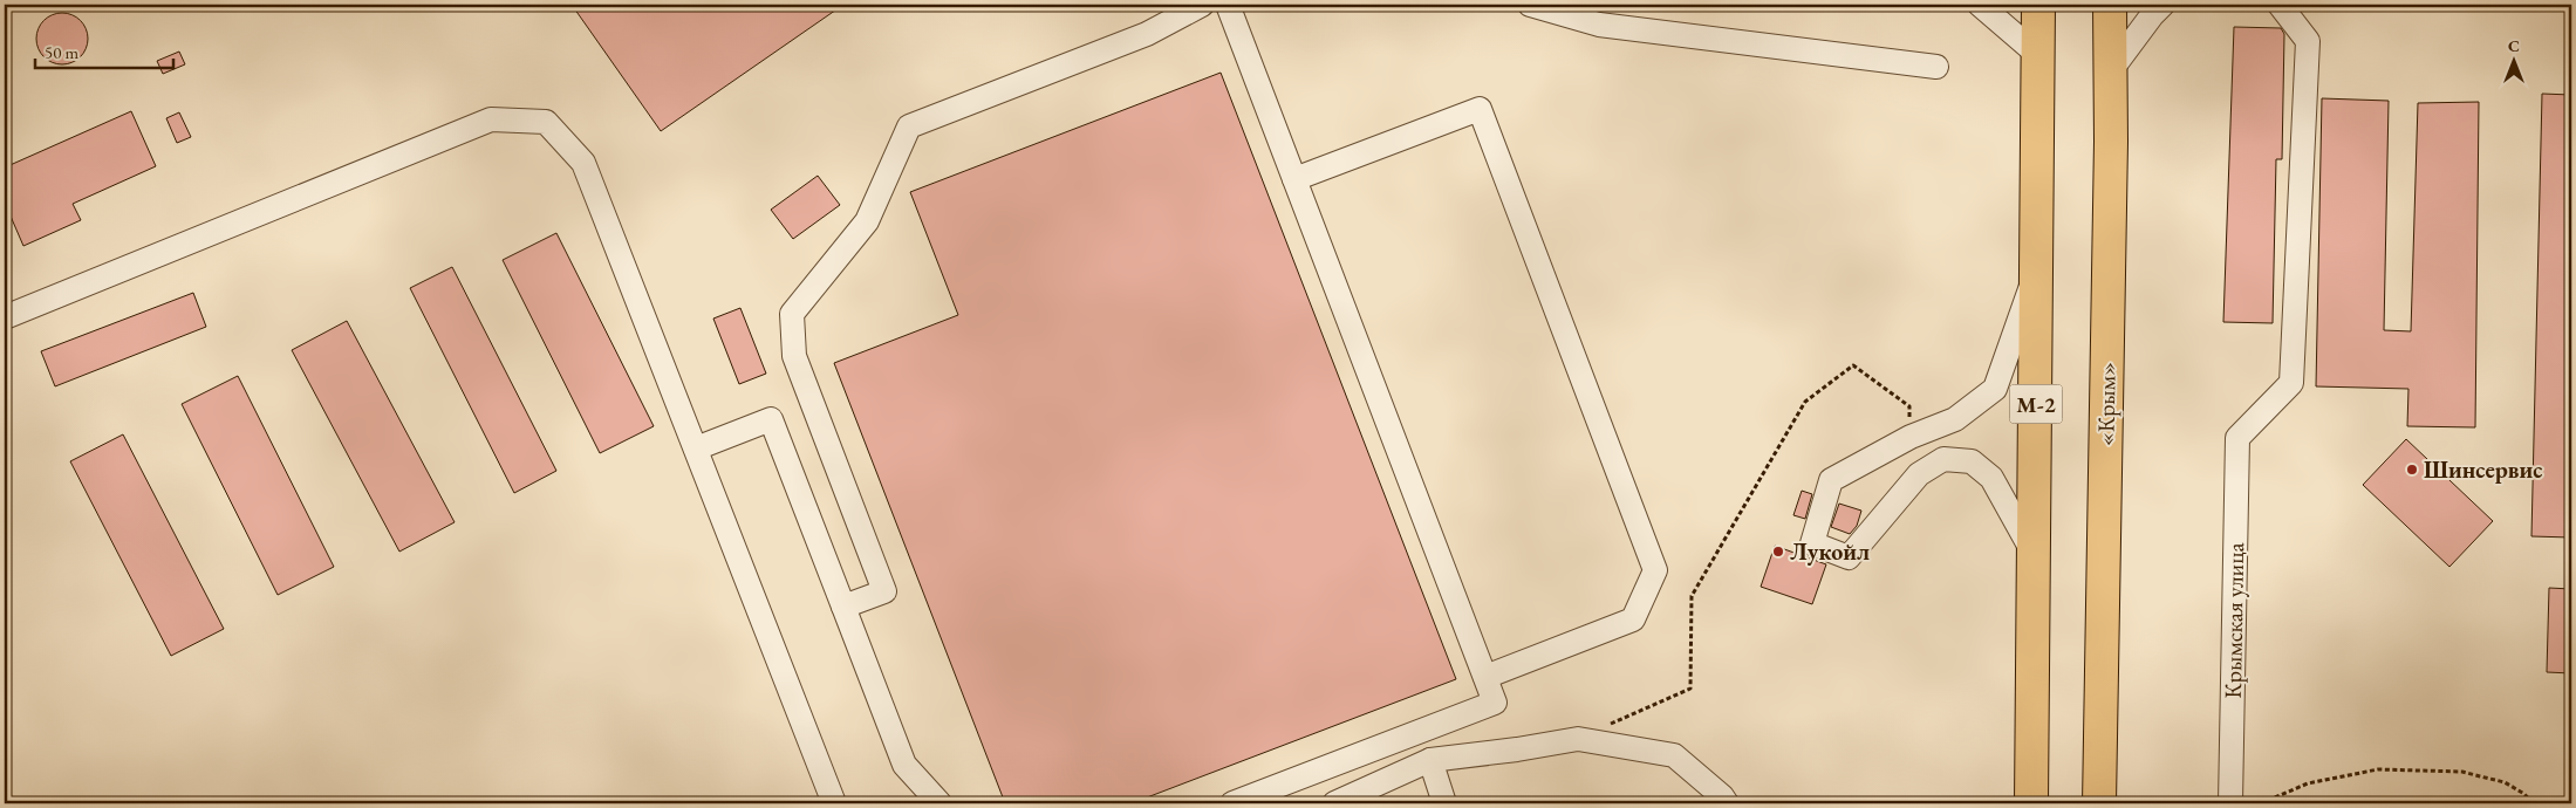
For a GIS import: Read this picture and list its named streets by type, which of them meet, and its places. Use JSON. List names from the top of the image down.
{
  "streets": {
    "highway": ["М-2", "«Крым»"],
    "street": ["Крымская улица"]
  },
  "places": ["Шинсервис", "Лукойл"],
  "scale_bar": "50 m",
  "north": "top"
}
